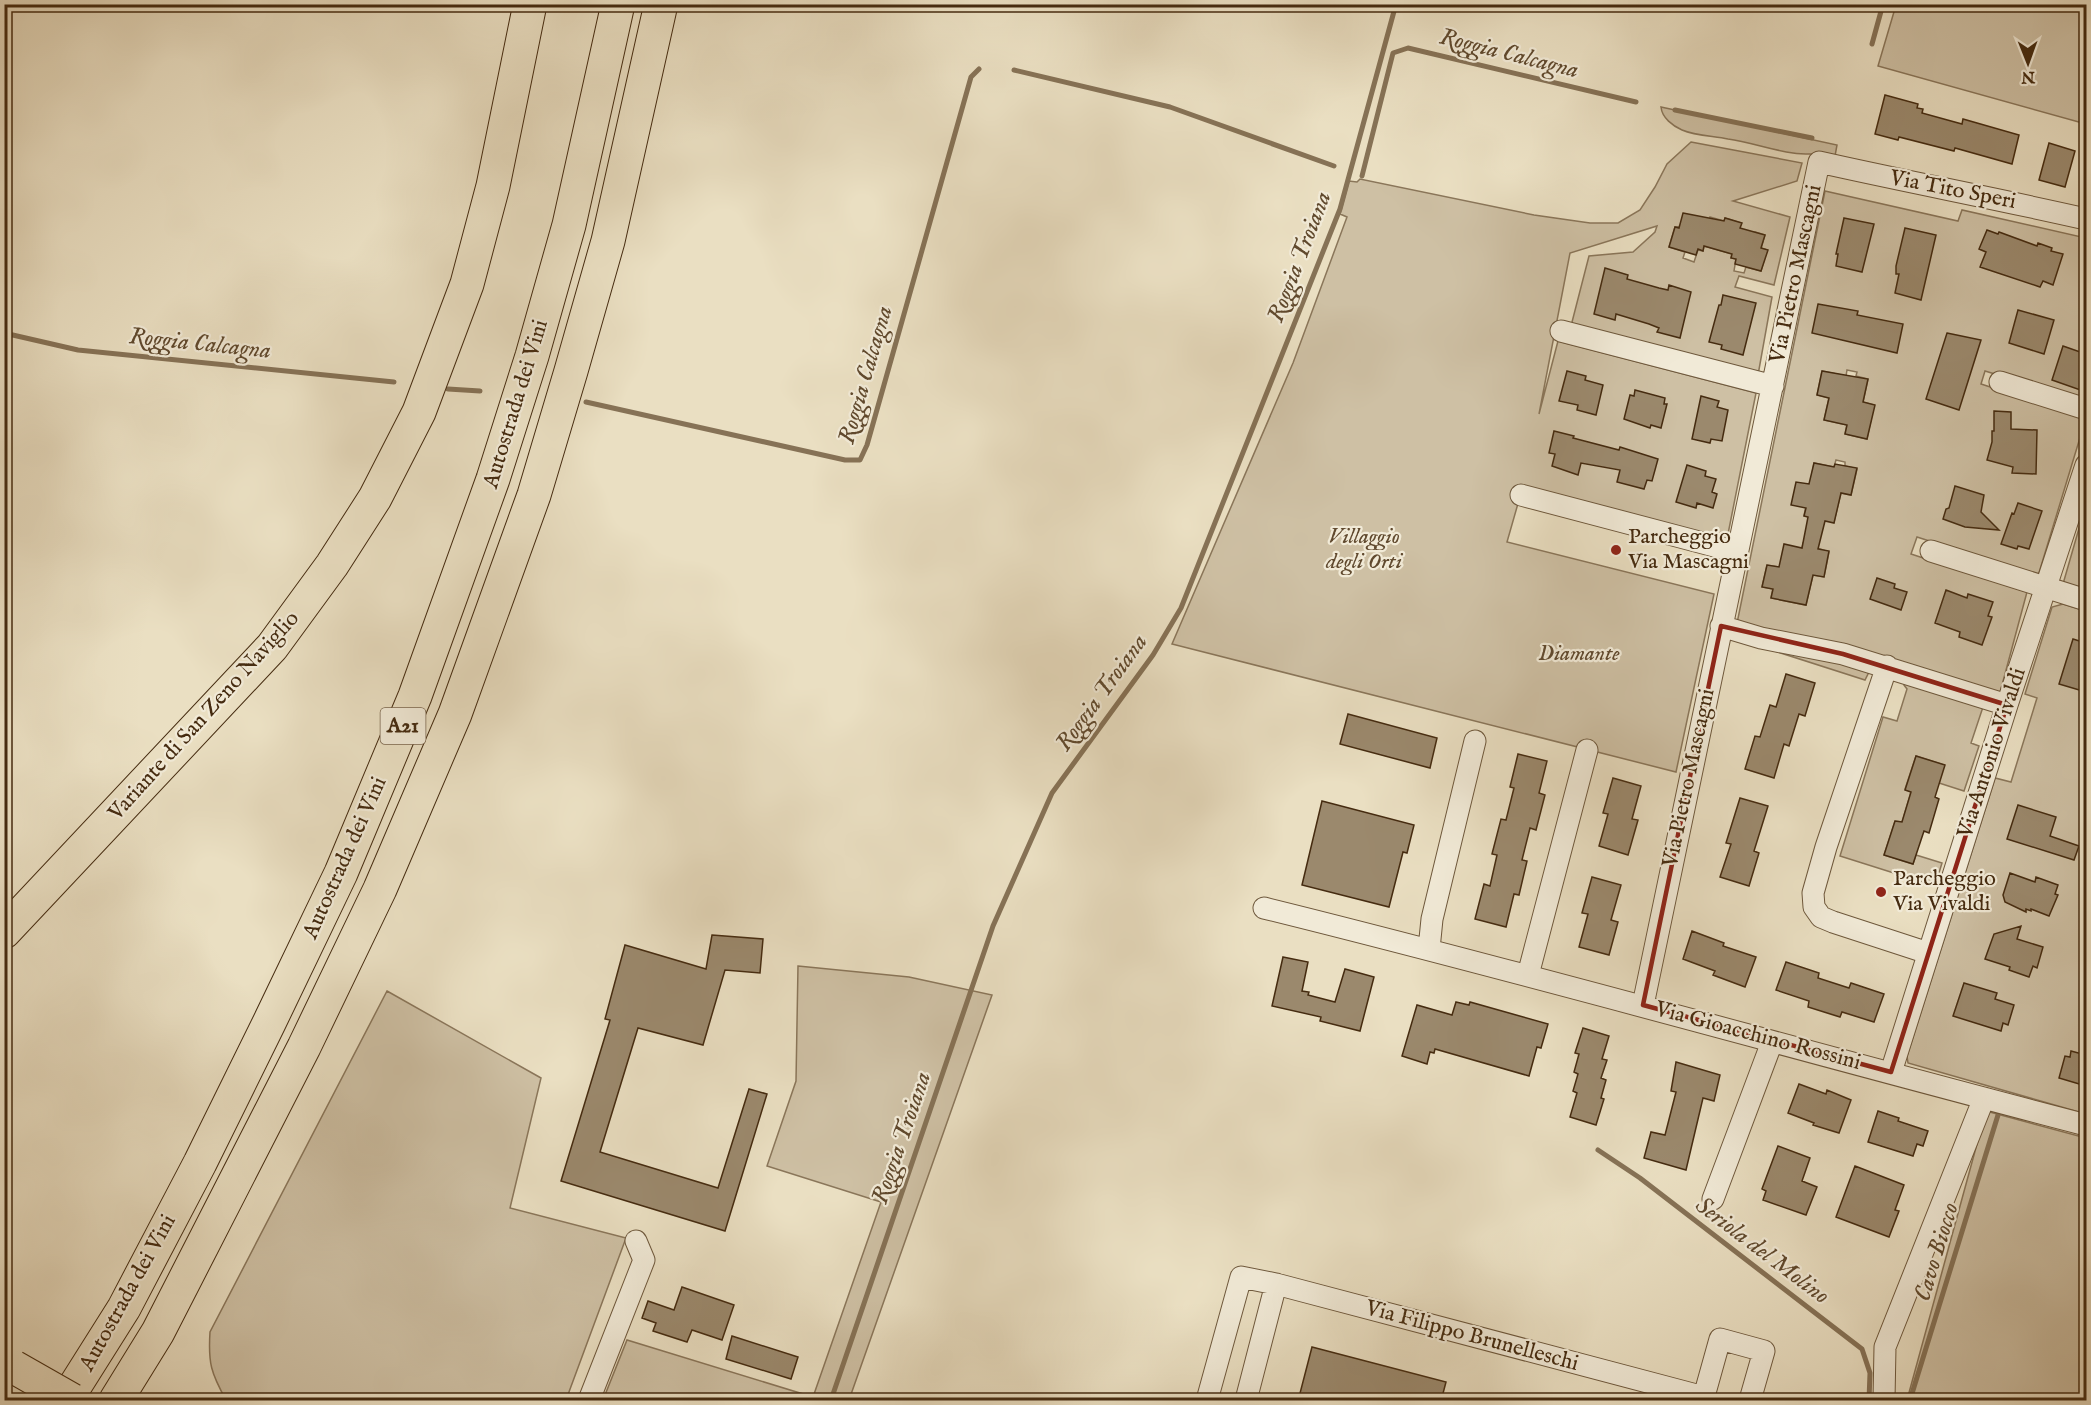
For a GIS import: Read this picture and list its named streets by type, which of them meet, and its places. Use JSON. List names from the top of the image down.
{
  "streets": {
    "main road": ["Autostrada dei Vini", "Variante di San Zeno Naviglio", "A21"],
    "street": [
      "Via Tito Speri",
      "Via Pietro Mascagni",
      "Via Antonio Vivaldi",
      "Via Gioacchino Rossini",
      "Via Filippo Brunelleschi"
    ]
  },
  "crossings": [
    ["Via Tito Speri", "Via Pietro Mascagni"],
    ["Via Pietro Mascagni", "Via Gioacchino Rossini"],
    ["Via Antonio Vivaldi", "Via Gioacchino Rossini"]
  ],
  "water": [
    "Roggia Calcagna",
    "Roggia Troiana",
    "Seriola del Molino",
    "Cavo Biocco"
  ],
  "parks": ["Villaggio degli Orti", "Diamante"],
  "places": ["Parcheggio Via Mascagni", "Parcheggio Via Vivaldi"],
  "north": "bottom"
}
